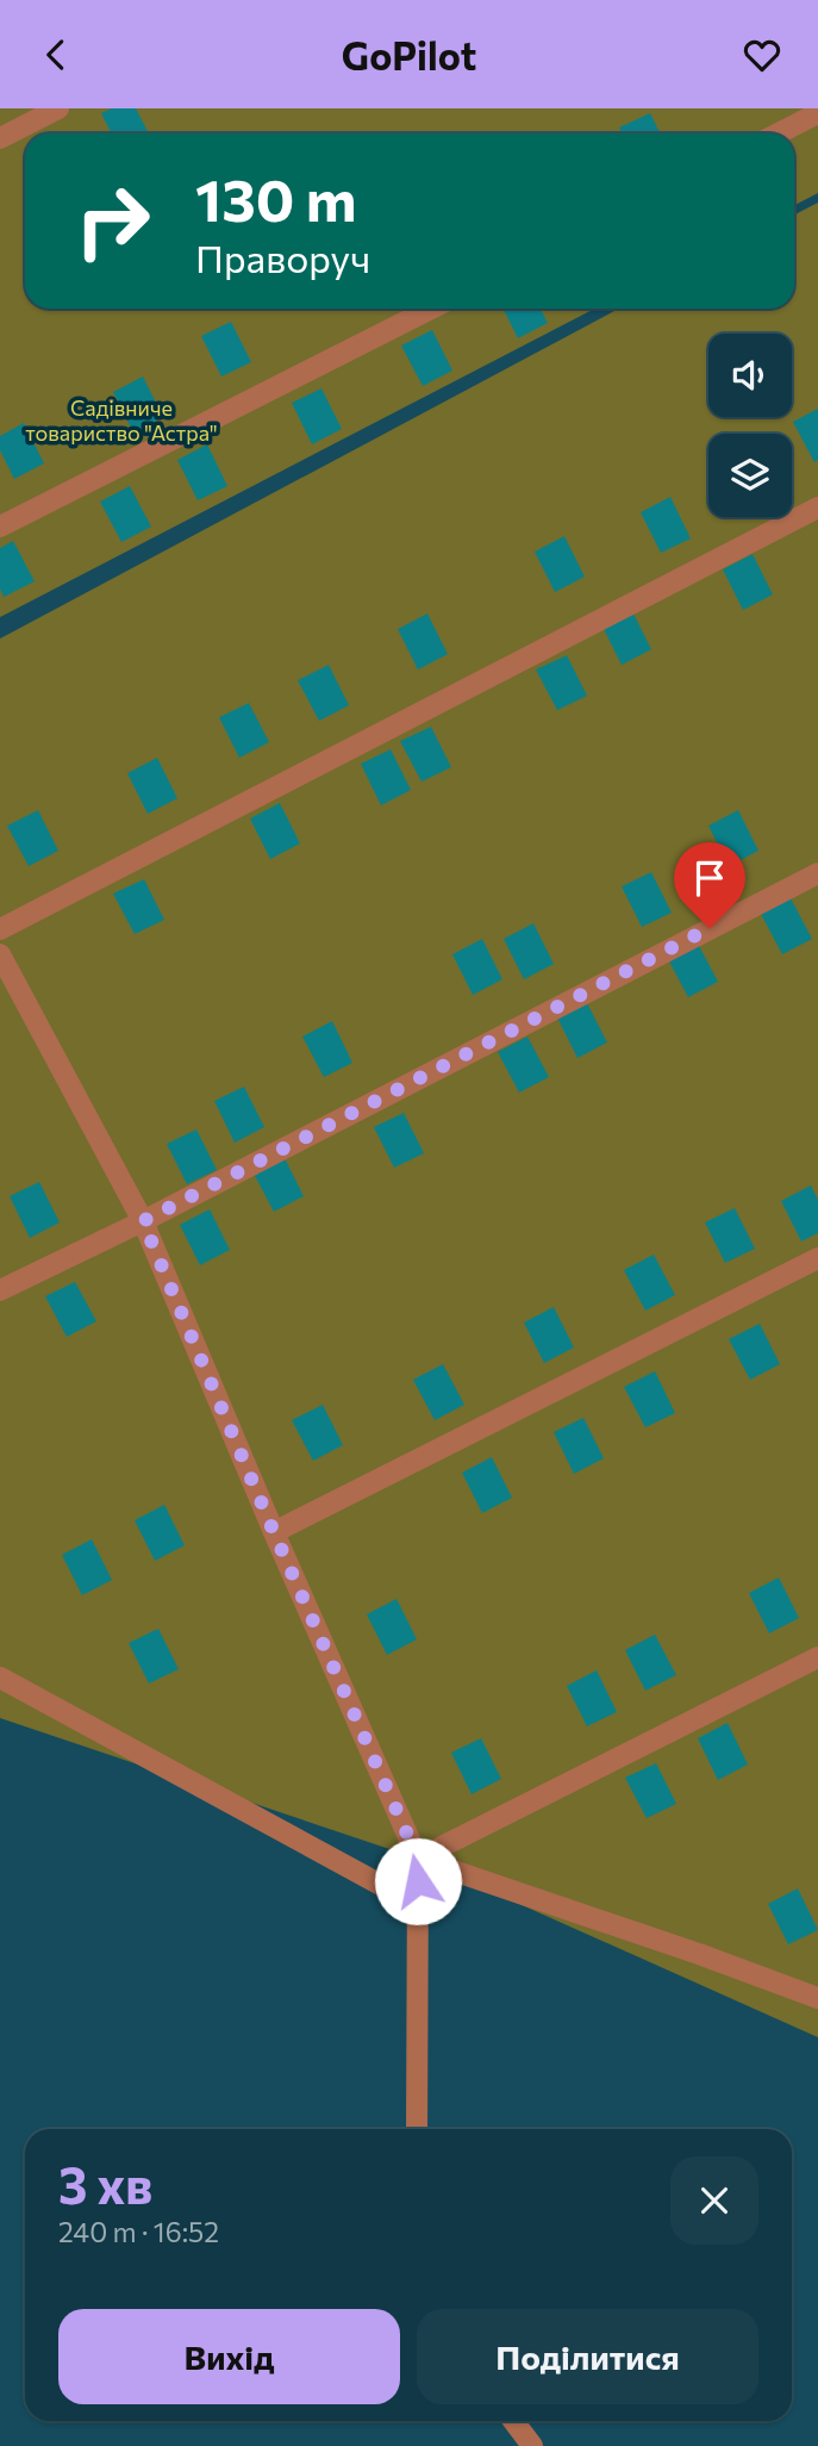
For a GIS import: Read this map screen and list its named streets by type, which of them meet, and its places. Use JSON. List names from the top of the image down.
{
  "parks": ["Садівниче товариство \"Астра\""],
  "page": {
    "header": "GoPilot",
    "turn": ["130 m", "Праворуч"],
    "heading": ["3 хв", "240 m · 16:52"],
    "buttons": ["Вихід", "Поділитися"]
  }
}
